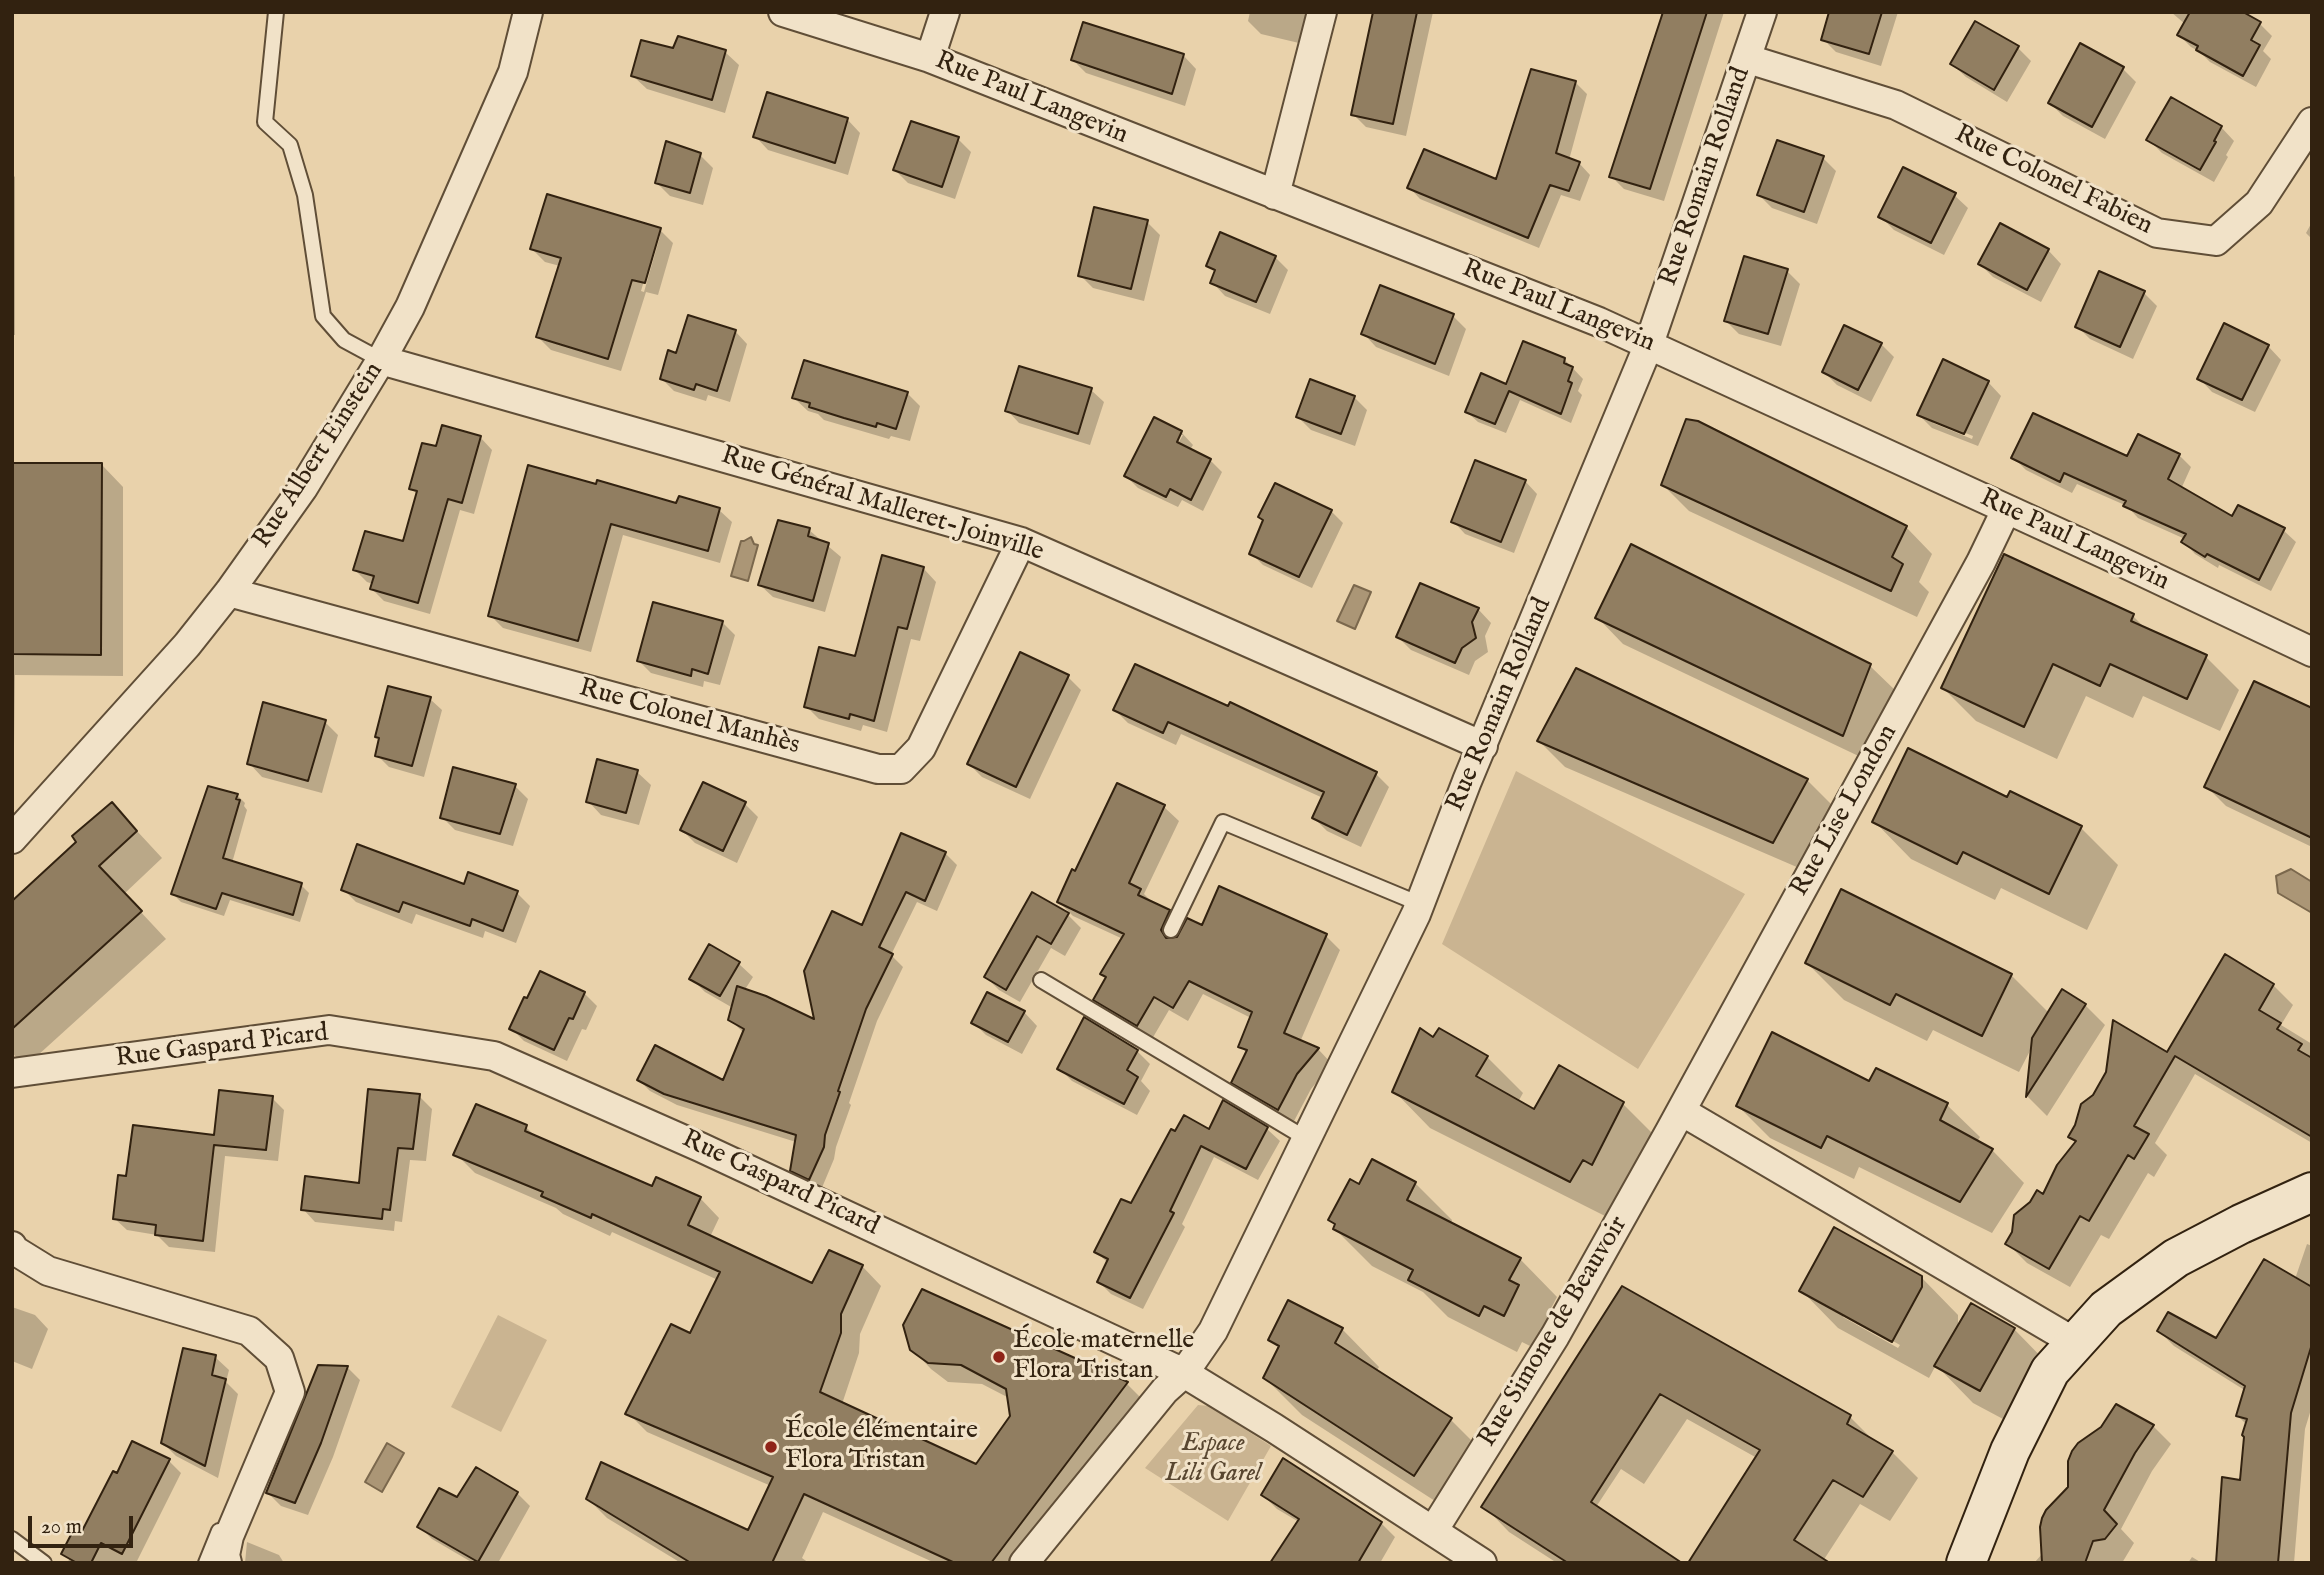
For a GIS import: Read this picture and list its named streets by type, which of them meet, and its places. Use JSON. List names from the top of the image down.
{
  "streets": {
    "street": [
      "Rue Paul Langevin",
      "Rue Romain Rolland",
      "Rue Colonel Fabien",
      "Rue Albert Einstein",
      "Rue Général Malleret-Joinville",
      "Rue Colonel Manhès",
      "Rue Lise London",
      "Rue Gaspard Picard",
      "Rue Simone de Beauvoir"
    ]
  },
  "crossings": [
    ["Rue Paul Langevin", "Rue Romain Rolland"],
    ["Rue Paul Langevin", "Rue Lise London"],
    ["Rue Romain Rolland", "Rue Colonel Fabien"],
    ["Rue Romain Rolland", "Rue Général Malleret-Joinville"],
    ["Rue Romain Rolland", "Rue Gaspard Picard"],
    ["Rue Albert Einstein", "Rue Général Malleret-Joinville"],
    ["Rue Albert Einstein", "Rue Colonel Manhès"],
    ["Rue Général Malleret-Joinville", "Rue Colonel Manhès"],
    ["Rue Lise London", "Rue Simone de Beauvoir"],
    ["Rue Gaspard Picard", "Rue Simone de Beauvoir"]
  ],
  "parks": ["Espace Lili Garel"],
  "places": ["École maternelle Flora Tristan", "École élémentaire Flora Tristan"],
  "scale_bar": "20 m"
}
